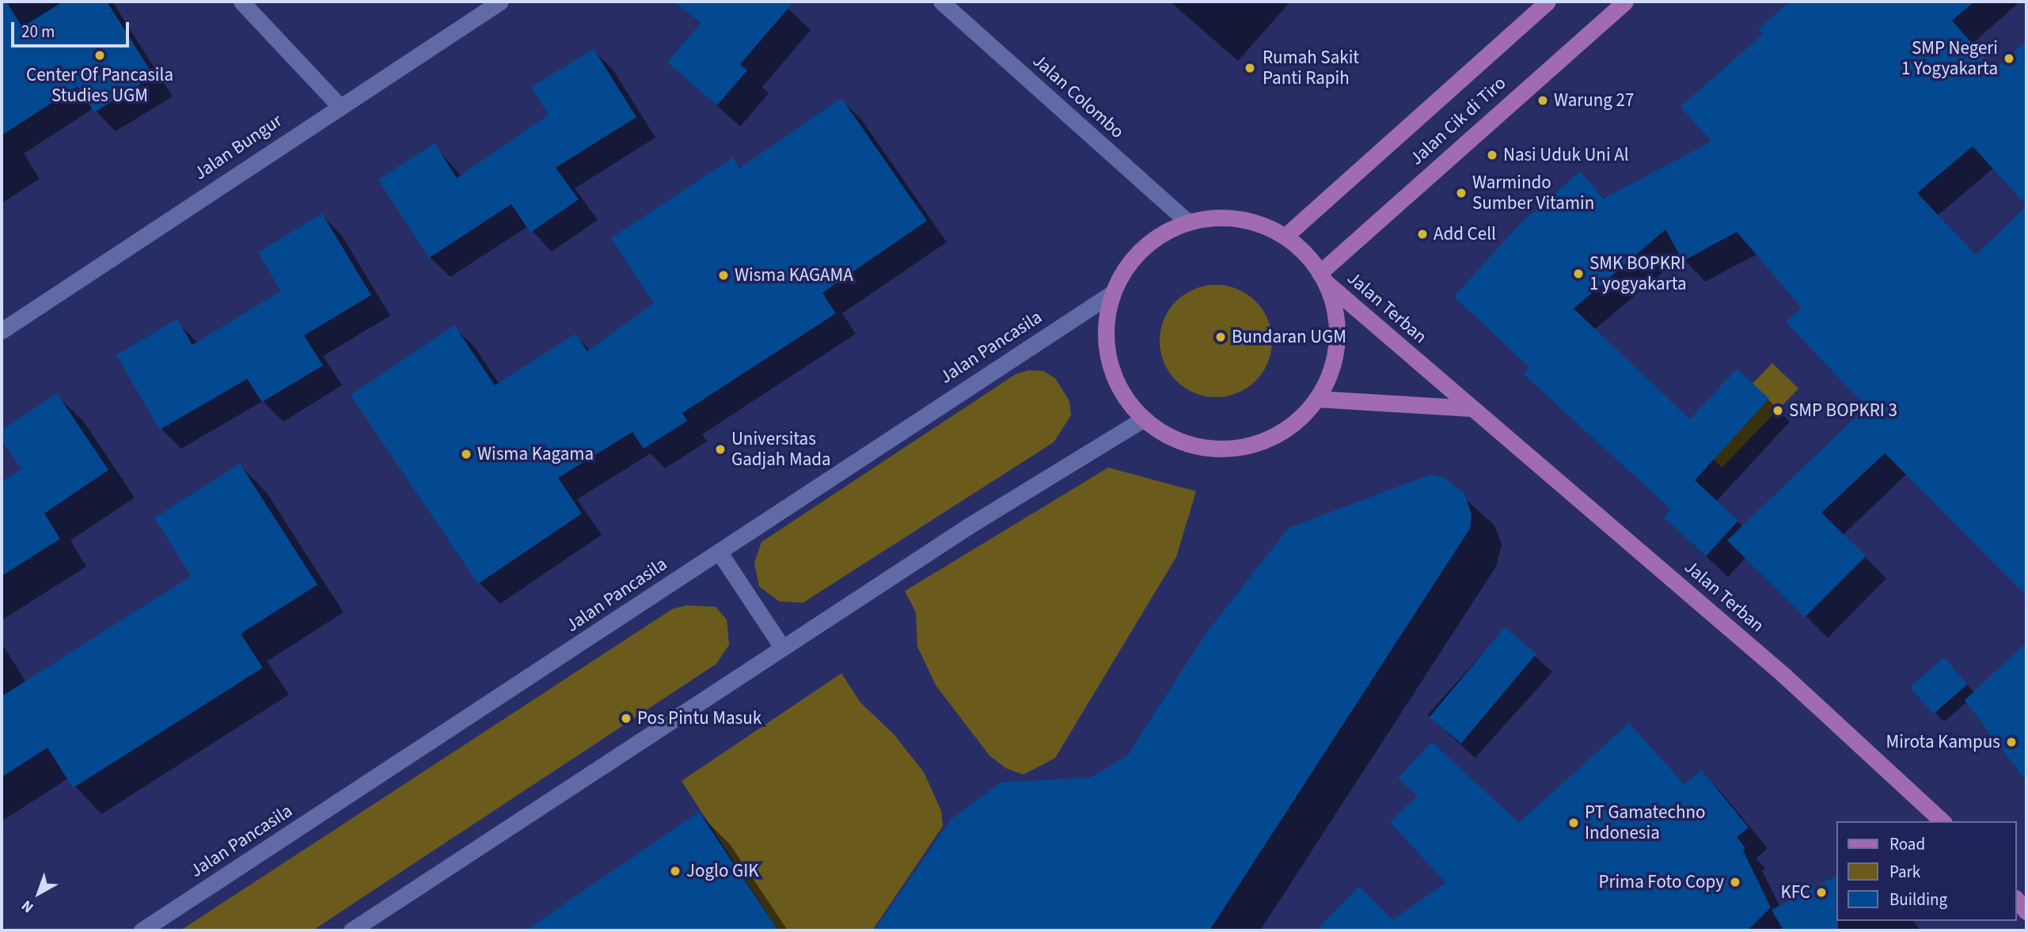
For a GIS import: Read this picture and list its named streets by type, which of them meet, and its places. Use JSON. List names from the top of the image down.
{
  "streets": {
    "main road": ["Jalan Cik di Tiro", "Jalan Terban"],
    "street": ["Jalan Colombo", "Jalan Bungur", "Jalan Pancasila"]
  },
  "crossings": [
    ["Jalan Cik di Tiro", "Jalan Terban"]
  ],
  "places": [
    "Center Of Pancasila Studies UGM",
    "SMP Negeri 1 Yogyakarta",
    "Rumah Sakit Panti Rapih",
    "Warung 27",
    "Nasi Uduk Uni Al",
    "Warmindo Sumber Vitamin",
    "Add Cell",
    "SMK BOPKRI 1 yogyakarta",
    "Wisma KAGAMA",
    "Bundaran UGM",
    "SMP BOPKRI 3",
    "Universitas Gadjah Mada",
    "Wisma Kagama",
    "Pos Pintu Masuk",
    "Mirota Kampus",
    "PT Gamatechno Indonesia",
    "Joglo GIK",
    "Prima Foto Copy",
    "KFC"
  ],
  "legend": ["Road", "Park", "Building"],
  "scale_bar": "20 m",
  "north": "bottom left"
}
